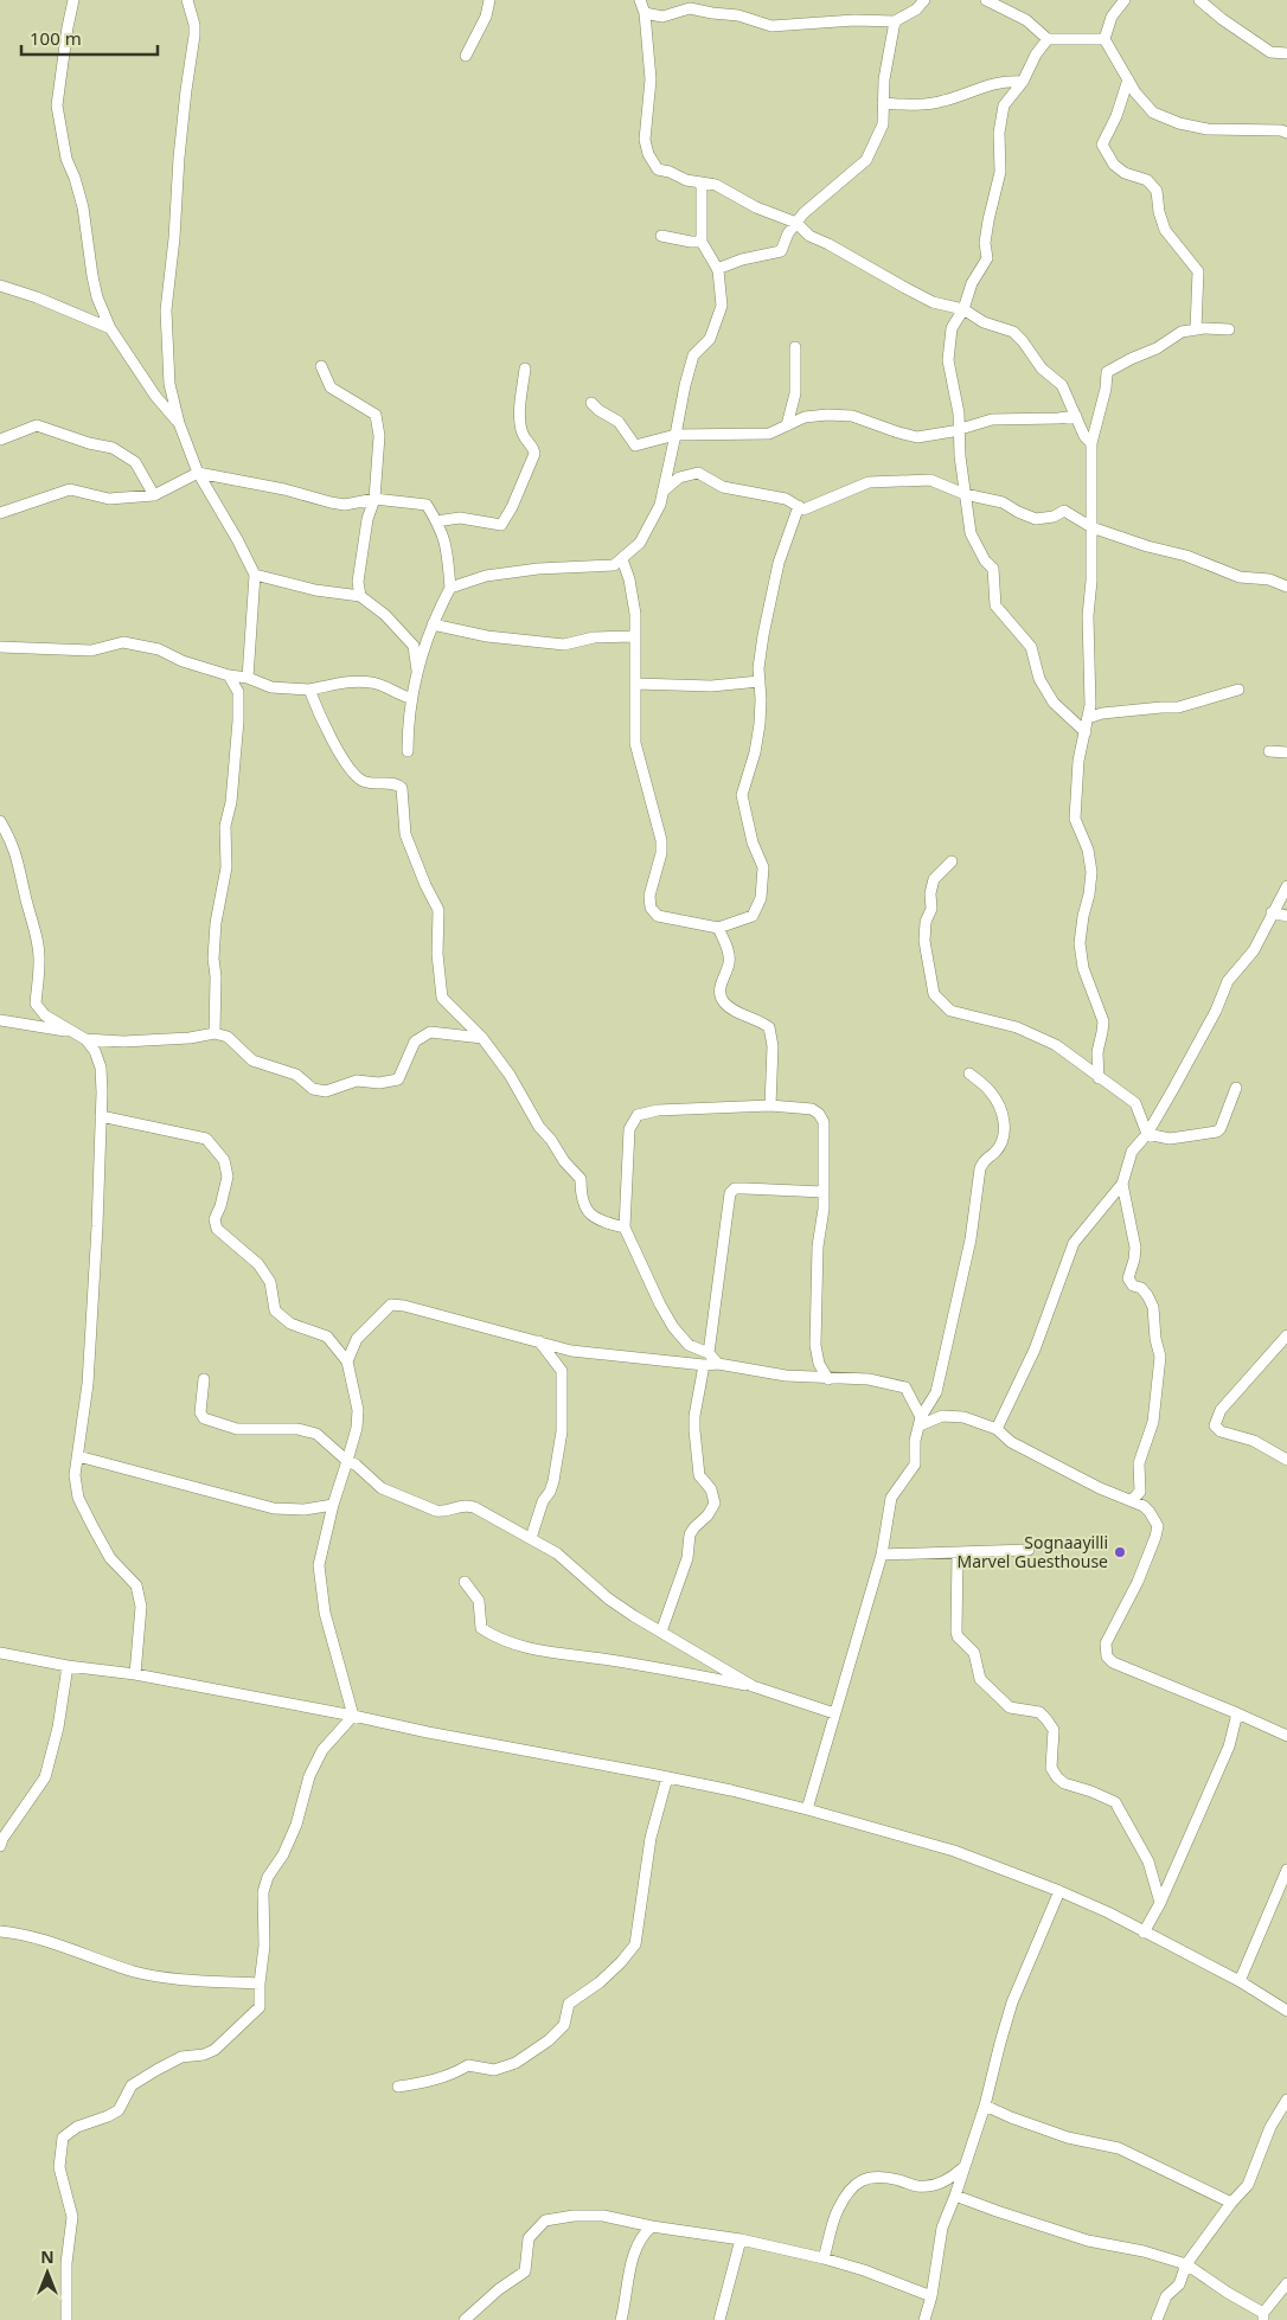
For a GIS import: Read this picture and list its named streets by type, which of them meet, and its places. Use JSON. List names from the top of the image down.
{
  "places": ["Sognaayilli Marvel Guesthouse"],
  "scale_bar": "100 m",
  "north": "top"
}
